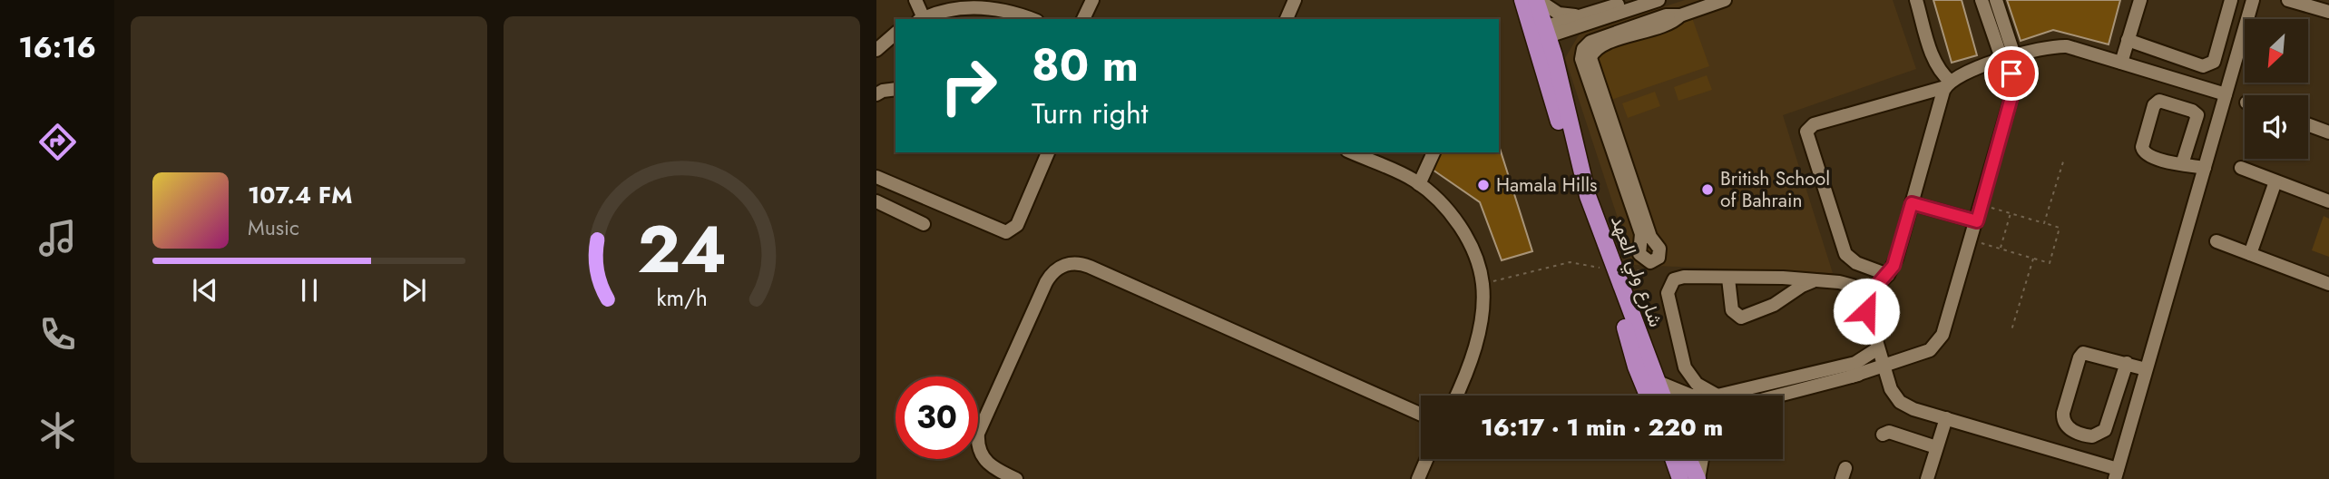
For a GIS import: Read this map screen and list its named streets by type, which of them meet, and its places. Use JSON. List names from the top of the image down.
{
  "streets": {
    "main road": ["شارع ولي العهد"]
  },
  "places": ["Hamala Hills", "British School of Bahrain"],
  "north": "bottom left",
  "page": {
    "tabs": "16:16",
    "turn": ["80 m", "Turn right"],
    "song": ["107.4 FM", "Music"],
    "limit": "30",
    "trip": "16:17 · 1 min · 220 m",
    "gauge": ["24", "km/h"]
  }
}
